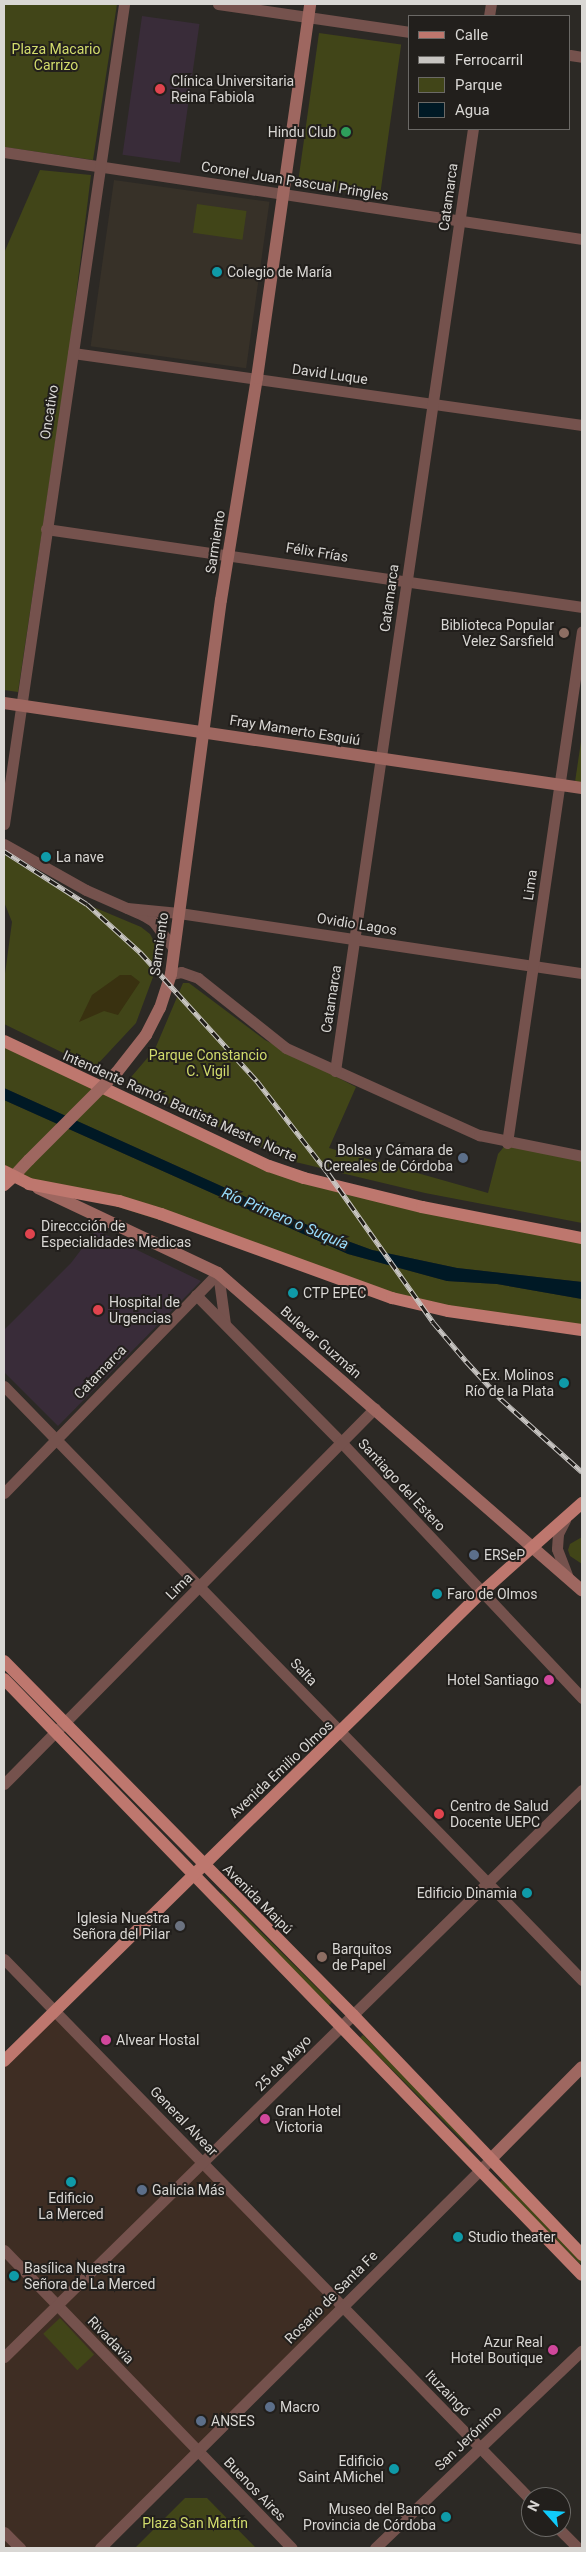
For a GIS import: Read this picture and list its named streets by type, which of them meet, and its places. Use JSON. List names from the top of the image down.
{
  "streets": {
    "main road": [
      "Sarmiento",
      "Fray Mamerto Esquiú",
      "Intendente Ramón Bautista Mestre Norte",
      "Bulevar Guzmán",
      "Avenida Emilio Olmos",
      "Avenida Maipú",
      "Rosario de Santa Fe"
    ],
    "street": [
      "Coronel Juan Pascual Pringles",
      "Catamarca",
      "David Luque",
      "Oncativo",
      "Félix Frías",
      "Lima",
      "Ovidio Lagos",
      "Santiago del Estero",
      "Salta",
      "25 de Mayo",
      "General Alvear",
      "Rivadavia",
      "Ituzaingó",
      "San Jerónimo",
      "Buenos Aires"
    ]
  },
  "crossings": [
    ["Coronel Juan Pascual Pringles", "Catamarca"],
    ["Coronel Juan Pascual Pringles", "Oncativo"],
    ["Coronel Juan Pascual Pringles", "Sarmiento"],
    ["Catamarca", "David Luque"],
    ["Catamarca", "Félix Frías"],
    ["Catamarca", "Fray Mamerto Esquiú"],
    ["Catamarca", "Ovidio Lagos"],
    ["Catamarca", "Bulevar Guzmán"],
    ["Catamarca", "Santiago del Estero"],
    ["Catamarca", "Salta"],
    ["David Luque", "Oncativo"],
    ["David Luque", "Sarmiento"],
    ["Oncativo", "Félix Frías"],
    ["Oncativo", "Fray Mamerto Esquiú"],
    ["Sarmiento", "Félix Frías"],
    ["Sarmiento", "Fray Mamerto Esquiú"],
    ["Sarmiento", "Ovidio Lagos"],
    ["Sarmiento", "Bulevar Guzmán"],
    ["Fray Mamerto Esquiú", "Lima"],
    ["Lima", "Ovidio Lagos"],
    ["Lima", "Bulevar Guzmán"],
    ["Lima", "Santiago del Estero"],
    ["Lima", "Salta"],
    ["Lima", "Avenida Maipú"],
    ["Bulevar Guzmán", "Avenida Emilio Olmos"],
    ["Santiago del Estero", "Avenida Emilio Olmos"],
    ["Salta", "Avenida Emilio Olmos"],
    ["Salta", "25 de Mayo"],
    ["Avenida Emilio Olmos", "Avenida Maipú"],
    ["Avenida Emilio Olmos", "General Alvear"],
    ["Avenida Maipú", "25 de Mayo"],
    ["Avenida Maipú", "Rosario de Santa Fe"],
    ["25 de Mayo", "General Alvear"],
    ["25 de Mayo", "Rivadavia"],
    ["General Alvear", "Rosario de Santa Fe"],
    ["General Alvear", "Ituzaingó"],
    ["Rosario de Santa Fe", "Rivadavia"],
    ["Rosario de Santa Fe", "Ituzaingó"],
    ["Rosario de Santa Fe", "Buenos Aires"],
    ["Rivadavia", "Buenos Aires"],
    ["Ituzaingó", "San Jerónimo"]
  ],
  "water": ["Río Primero o Suquía"],
  "parks": ["Plaza Macario Carrizo", "Parque Constancio C. Vigil", "Plaza San Martín"],
  "places": [
    "Clínica Universitaria Reina Fabiola",
    "Hindu Club",
    "Colegio de María",
    "Biblioteca Popular Velez Sarsfield",
    "La nave",
    "Bolsa y Cámara de Cereales de Córdoba",
    "Direccción de Especialidades Medicas",
    "CTP EPEC",
    "Hospital de Urgencias",
    "Ex. Molinos Río de la Plata",
    "ERSeP",
    "Faro de Olmos",
    "Hotel Santiago",
    "Centro de Salud Docente UEPC",
    "Edificio Dinamia",
    "Iglesia Nuestra Señora del Pilar",
    "Barquitos de Papel",
    "Alvear Hostal",
    "Gran Hotel Victoria",
    "Edificio La Merced",
    "Galicia Más",
    "Studio theater",
    "Basílica Nuestra Señora de La Merced",
    "Azur Real Hotel Boutique",
    "Macro",
    "ANSES",
    "Edificio Saint AMichel",
    "Museo del Banco Provincia de Córdoba"
  ],
  "legend": [
    "Calle",
    "Ferrocarril",
    "Parque",
    "Agua"
  ],
  "north": "top left"
}
